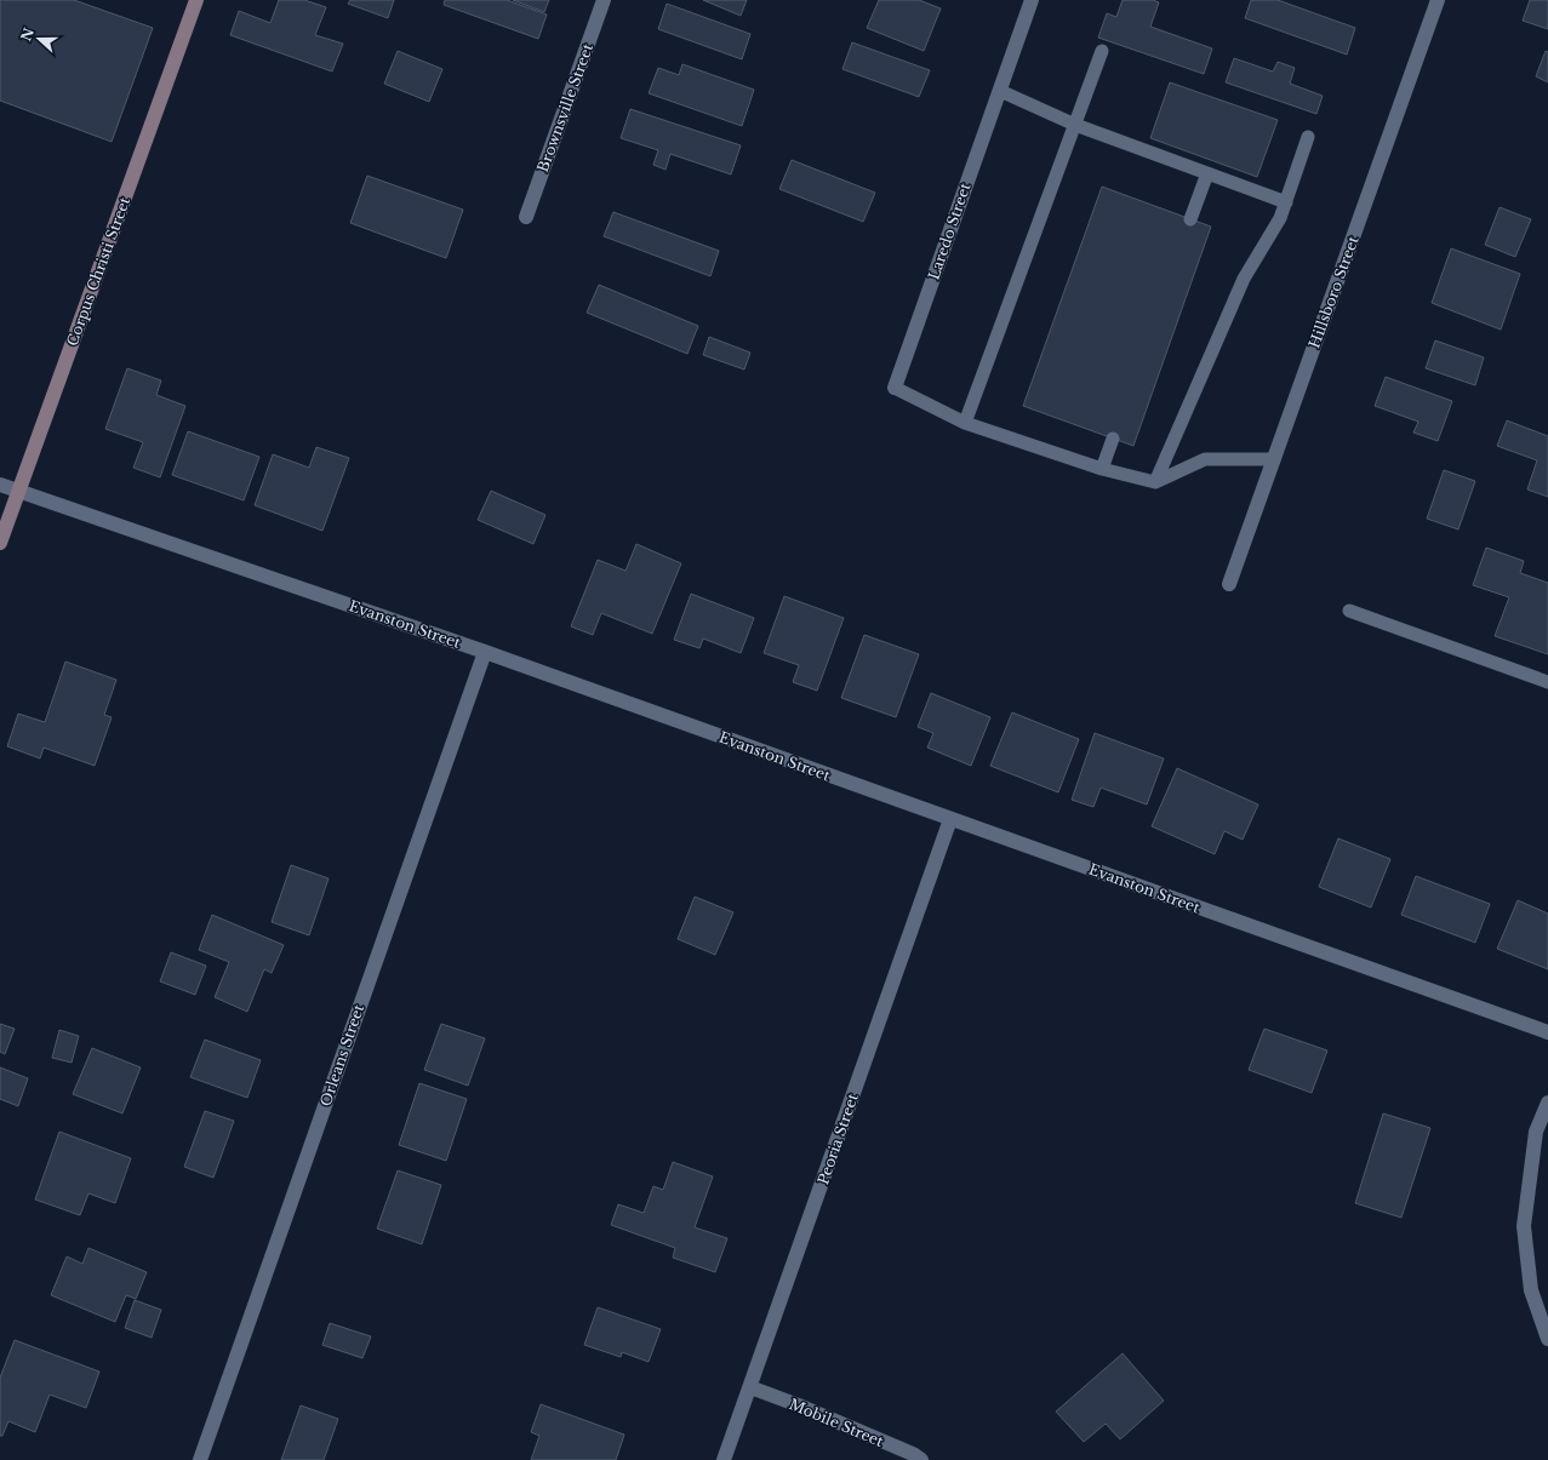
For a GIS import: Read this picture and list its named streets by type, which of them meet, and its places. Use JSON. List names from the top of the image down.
{
  "streets": {
    "street": [
      "Brownsville Street",
      "Laredo Street",
      "Corpus Christi Street",
      "Hillsboro Street",
      "Evanston Street",
      "Orleans Street",
      "Peoria Street",
      "Mobile Street"
    ]
  },
  "crossings": [
    ["Corpus Christi Street", "Evanston Street"],
    ["Evanston Street", "Orleans Street"],
    ["Evanston Street", "Peoria Street"],
    ["Peoria Street", "Mobile Street"]
  ],
  "north": "left"
}
